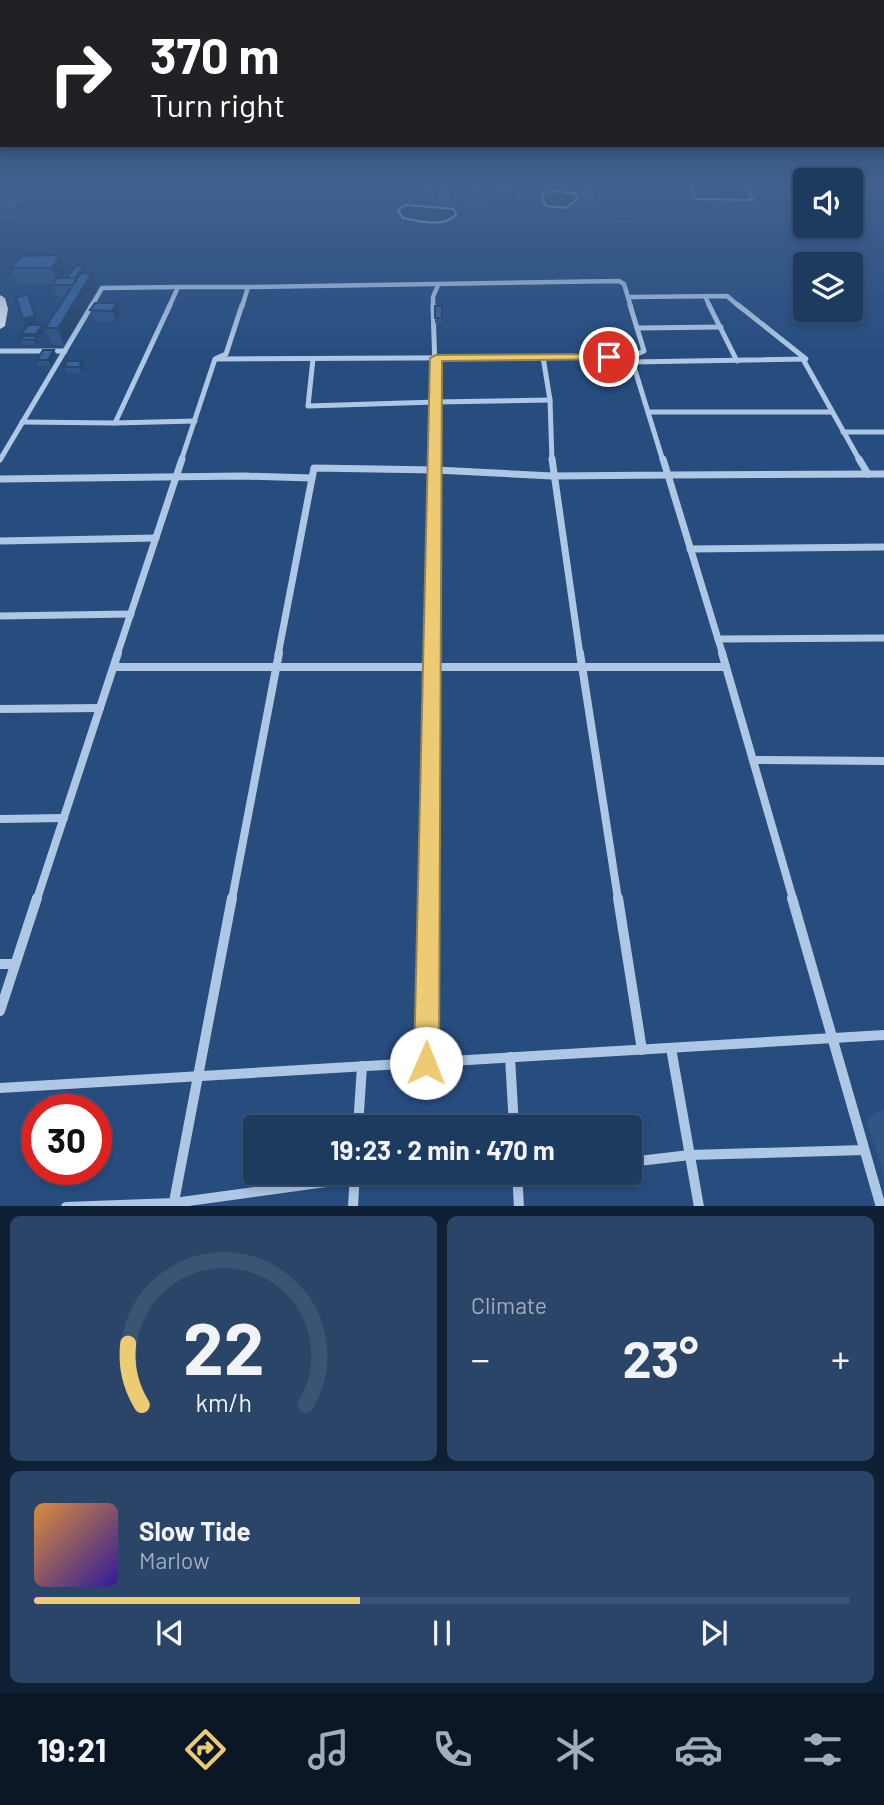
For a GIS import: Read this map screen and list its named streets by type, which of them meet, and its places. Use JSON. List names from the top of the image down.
{
  "page": {
    "turn": ["370 m", "Turn right"],
    "limit": "30",
    "trip": "19:23 · 2 min · 470 m",
    "tile": "Climate",
    "heat": ["−", "23°", "+"],
    "song": ["Slow Tide", "Marlow"],
    "tabs": "19:21",
    "gauge": ["22", "km/h"]
  }
}
